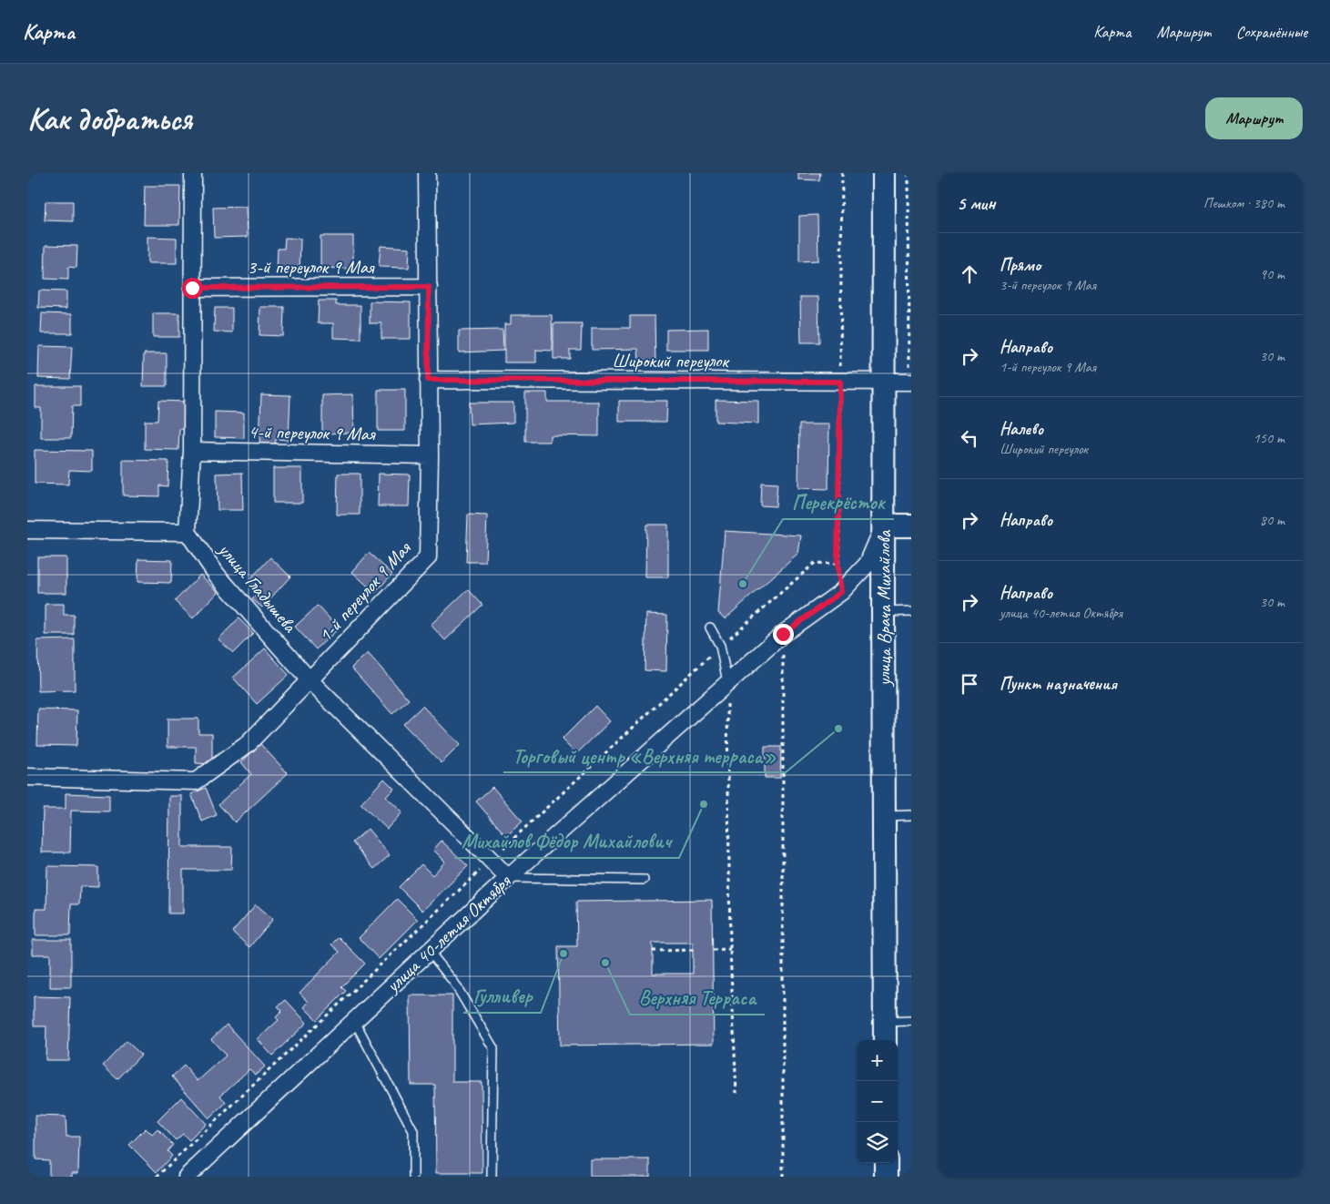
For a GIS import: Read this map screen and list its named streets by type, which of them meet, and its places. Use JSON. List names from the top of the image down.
{
  "streets": {
    "main road": ["улица Врача Михайлова"],
    "street": [
      "3-й переулок 9 Мая",
      "Широкий переулок",
      "4-й переулок 9 Мая",
      "улица Гладышева",
      "1-й переулок 9 Мая",
      "улица 40-летия Октября"
    ]
  },
  "crossings": [
    ["3-й переулок 9 Мая", "1-й переулок 9 Мая"],
    ["Широкий переулок", "1-й переулок 9 Мая"],
    ["Широкий переулок", "улица Врача Михайлова"],
    ["4-й переулок 9 Мая", "1-й переулок 9 Мая"],
    ["улица Гладышева", "1-й переулок 9 Мая"],
    ["улица Гладышева", "улица 40-летия Октября"],
    ["улица Врача Михайлова", "улица 40-летия Октября"]
  ],
  "places": [
    "Перекрёсток",
    "Торговый центр «Верхняя терраса»",
    "Михайлов Фёдор Михайлович",
    "Гулливер",
    "Верхняя Терраса"
  ],
  "page": {
    "header": "Карта",
    "nav": ["Карта", "Маршрут", "Сохранённые"],
    "buttons": "Маршрут",
    "title": "Как добраться",
    "heading": ["5 мин", "Пешком · 380 m"],
    "list": [
      ["Прямо", "3-й переулок 9 Мая", "90 m"],
      ["Направо", "1-й переулок 9 Мая", "30 m"],
      ["Налево", "Широкий переулок", "150 m"],
      ["Направо", "80 m"],
      ["Направо", "улица 40-летия Октября", "30 m"],
      "Пункт назначения"
    ],
    "map_buttons": ["+", "−"]
  }
}
